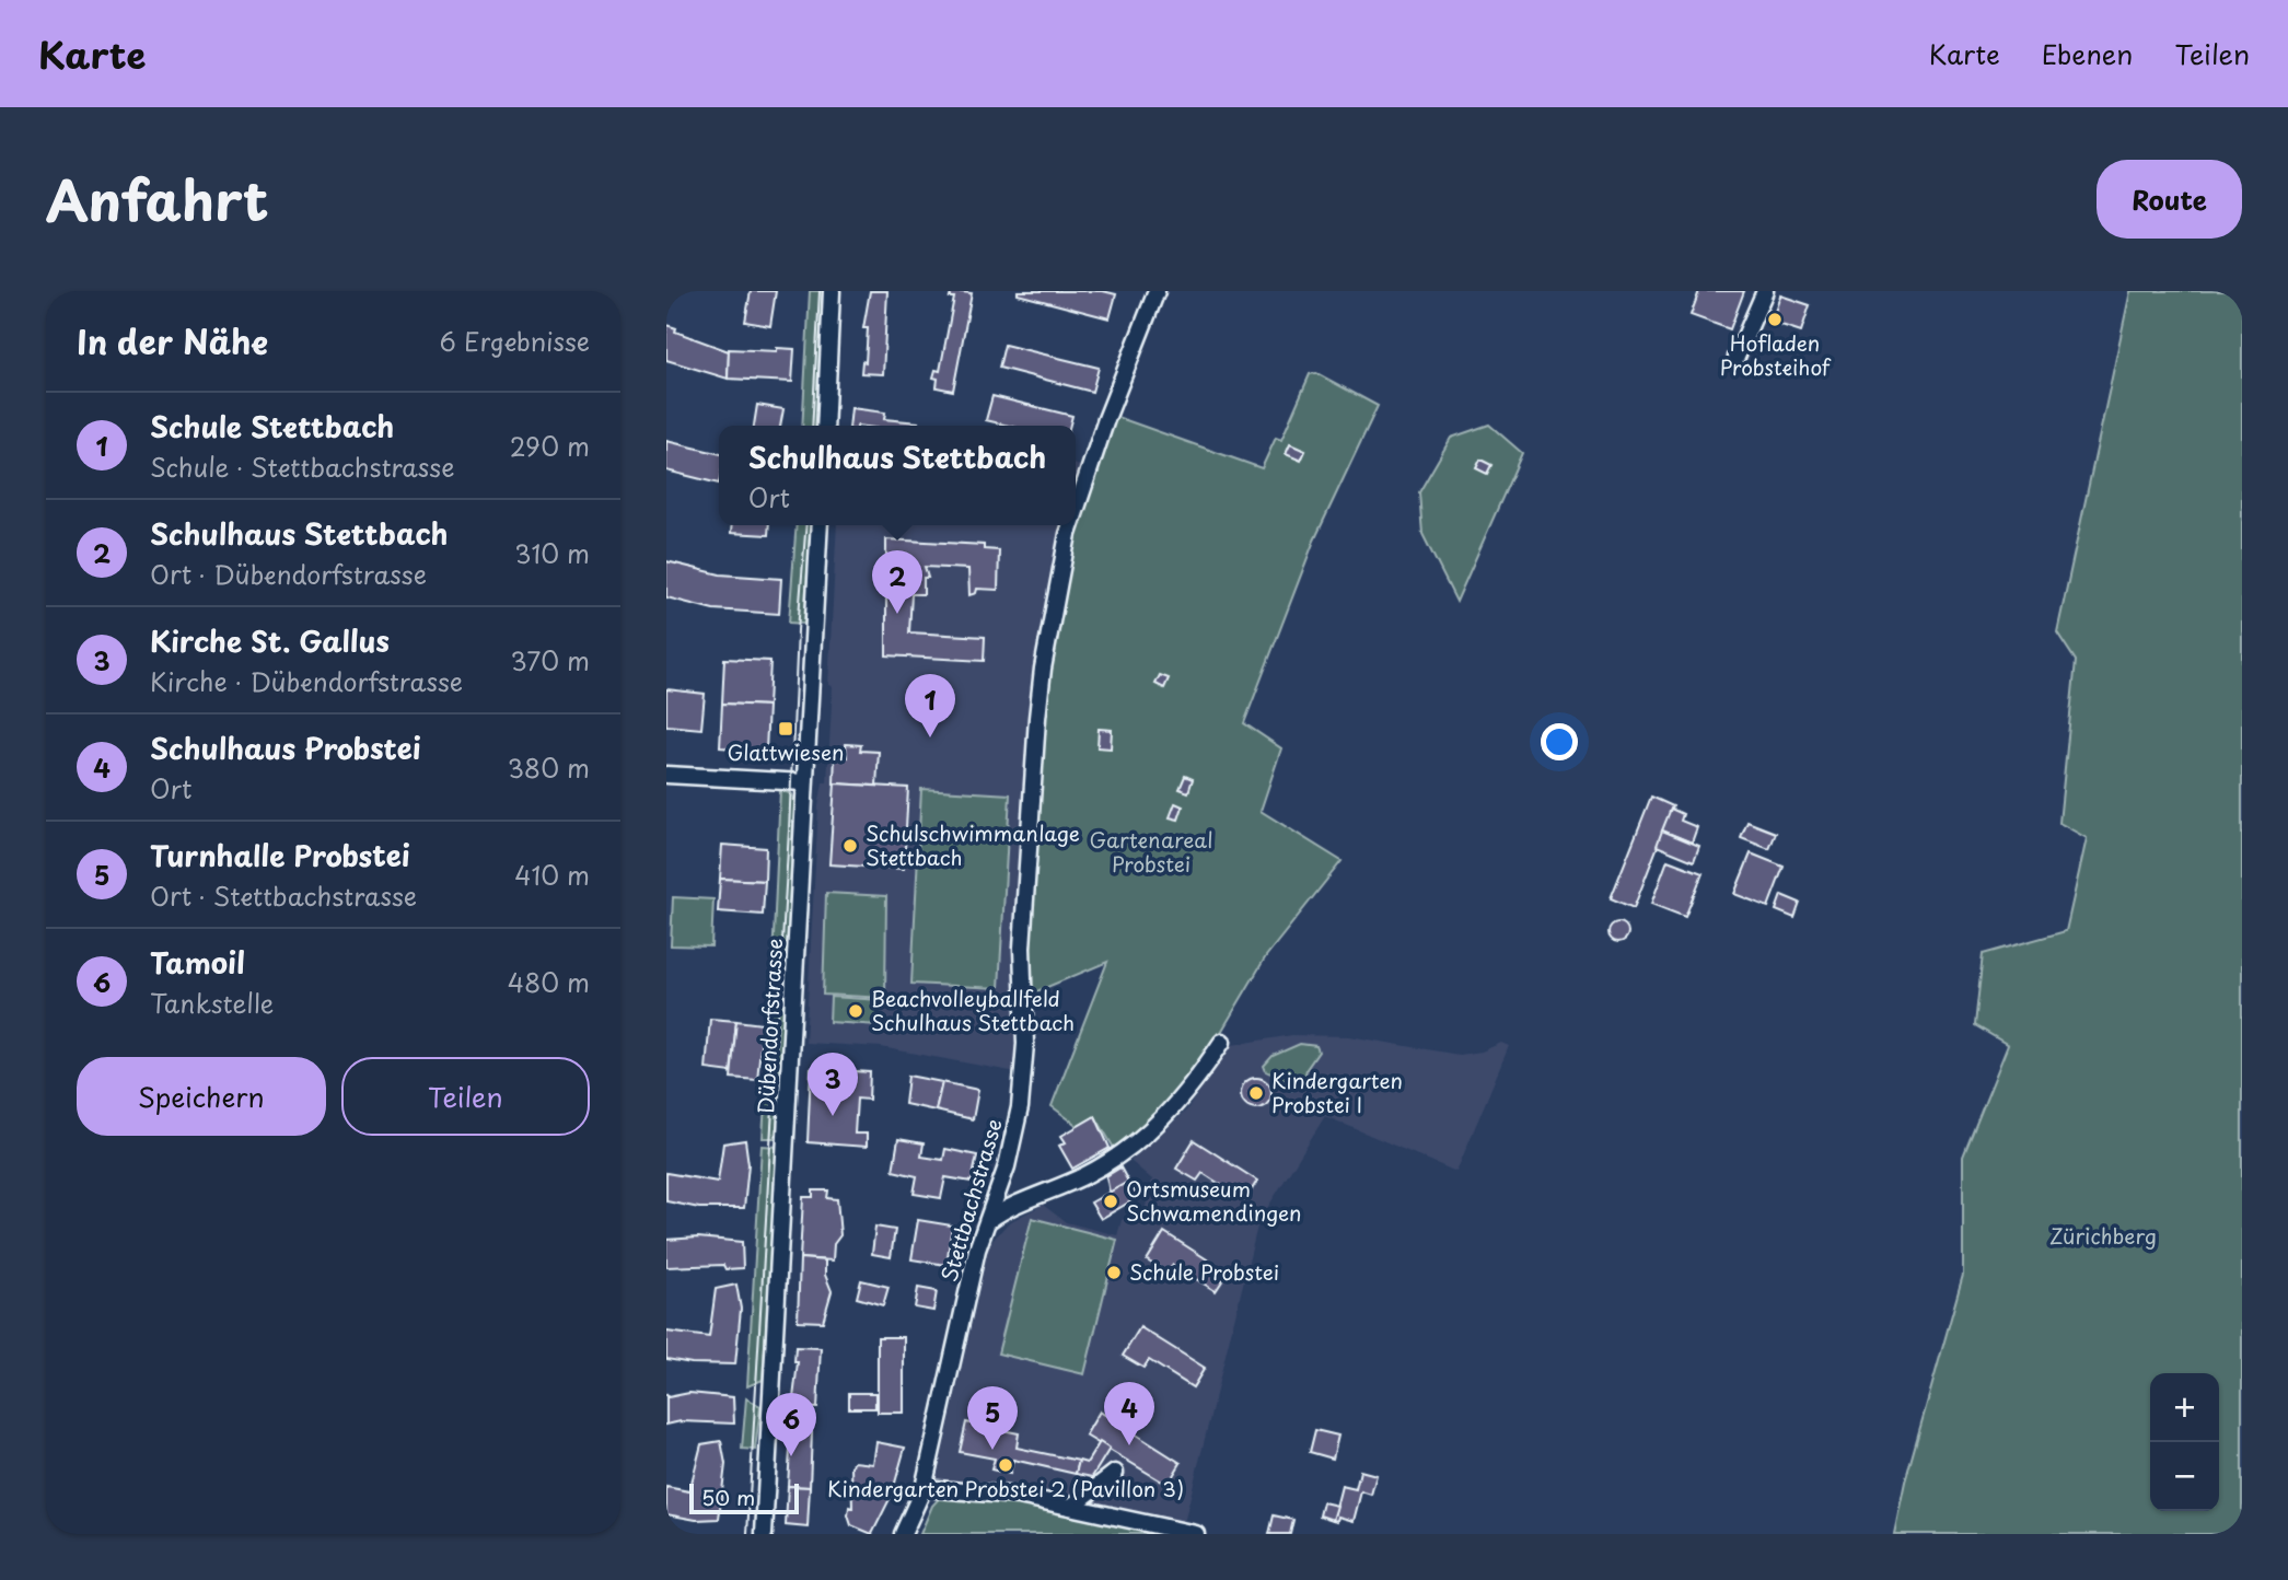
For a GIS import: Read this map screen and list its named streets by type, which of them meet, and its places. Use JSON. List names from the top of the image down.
{
  "streets": {
    "street": ["Dübendorfstrasse", "Stettbachstrasse"]
  },
  "parks": ["Gartenareal Probstei", "Zürichberg"],
  "places": {
    "other": [
      "Hofladen Probsteihof",
      "Schulschwimmanlage Stettbach",
      "Beachvolleyballfeld Schulhaus Stettbach",
      "Kindergarten Probstei I",
      "Ortsmuseum Schwamendingen",
      "Schule Probstei",
      "Kindergarten Probstei 2 (Pavillon 3)"
    ],
    "transit": ["Glattwiesen"]
  },
  "scale_bar": "50 m",
  "page": {
    "header": "Karte",
    "nav": ["Karte", "Ebenen", "Teilen"],
    "title": "Anfahrt",
    "buttons": [
      "Route",
      ["Speichern", "Teilen"]
    ],
    "heading": ["In der Nähe", "6 Ergebnisse"],
    "list": [
      {
        "mark": "1",
        "name": "Schule Stettbach",
        "note": "Schule · Stettbachstrasse",
        "value": "290 m"
      },
      {
        "mark": "2",
        "name": "Schulhaus Stettbach",
        "note": "Ort · Dübendorfstrasse",
        "value": "310 m"
      },
      {
        "mark": "3",
        "name": "Kirche St. Gallus",
        "note": "Kirche · Dübendorfstrasse",
        "value": "370 m"
      },
      {
        "mark": "4",
        "name": "Schulhaus Probstei",
        "note": "Ort",
        "value": "380 m"
      },
      {
        "mark": "5",
        "name": "Turnhalle Probstei",
        "note": "Ort · Stettbachstrasse",
        "value": "410 m"
      },
      {
        "mark": "6",
        "name": "Tamoil",
        "note": "Tankstelle",
        "value": "480 m"
      }
    ],
    "popup": ["Schulhaus Stettbach", "Ort"],
    "pins": [
      "2",
      "1",
      "3",
      "4",
      "5",
      "6"
    ],
    "map_buttons": ["+", "−"],
    "scale": "50 m"
  }
}
